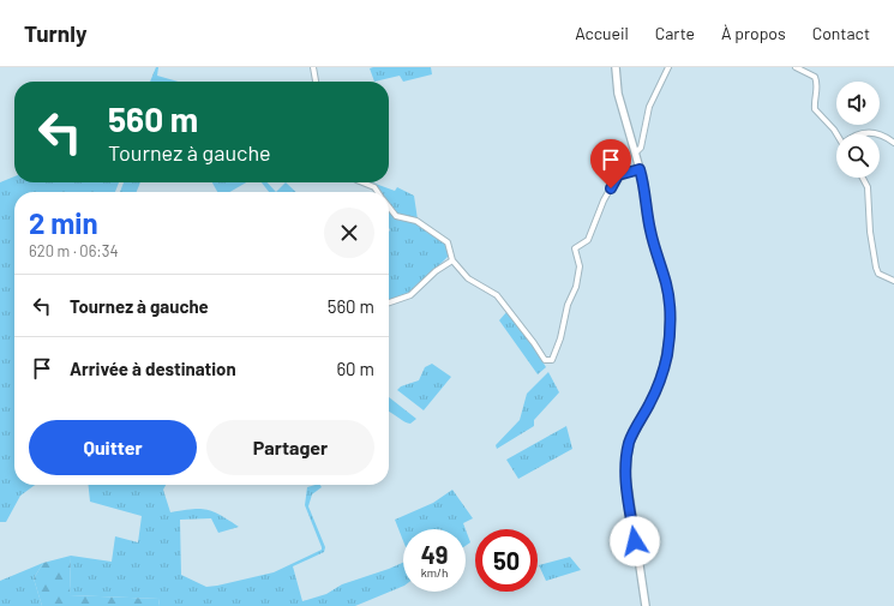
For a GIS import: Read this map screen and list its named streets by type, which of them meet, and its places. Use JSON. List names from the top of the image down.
{
  "page": {
    "header": "Turnly",
    "nav": [
      "Accueil",
      "Carte",
      "À propos",
      "Contact"
    ],
    "turn": ["560 m", "Tournez à gauche"],
    "heading": ["2 min", "620 m · 06:34"],
    "list": [
      {
        "name": "Tournez à gauche",
        "value": "560 m"
      },
      {
        "name": "Arrivée à destination",
        "value": "60 m"
      }
    ],
    "buttons": ["Quitter", "Partager"],
    "speed": "49 km/h",
    "limit": "50"
  }
}
